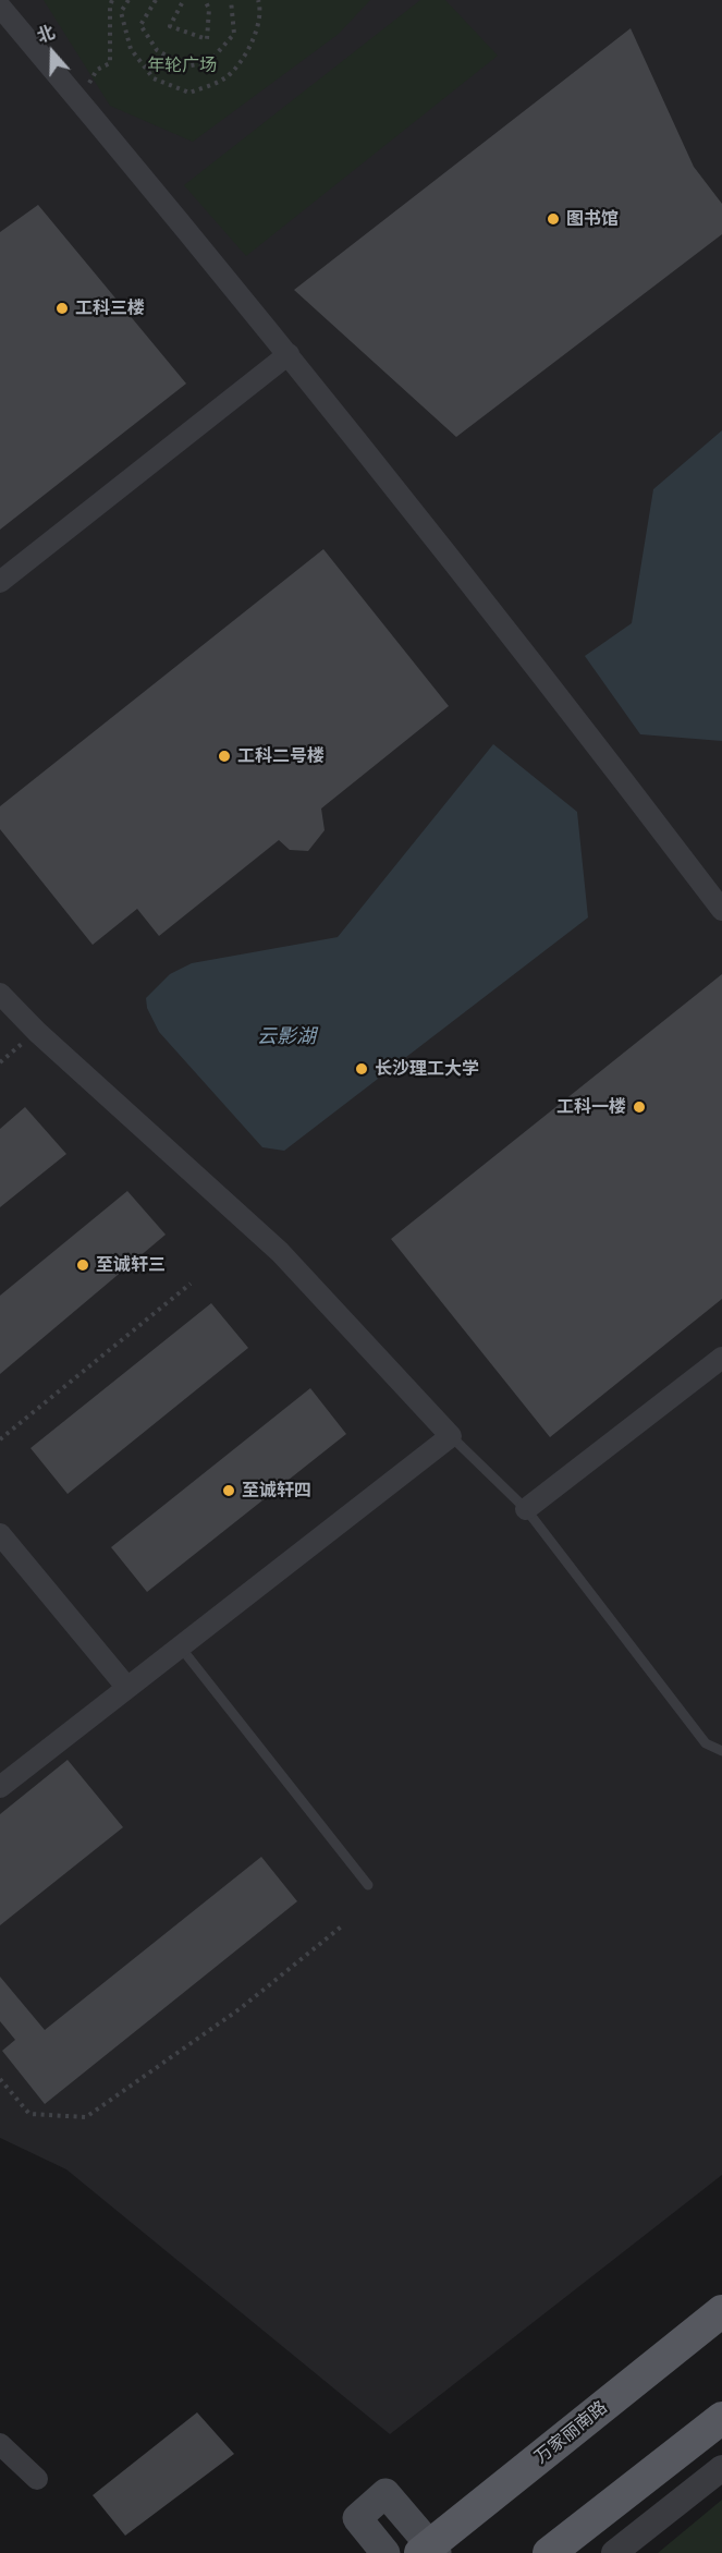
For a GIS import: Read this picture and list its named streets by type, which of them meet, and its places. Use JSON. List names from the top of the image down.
{
  "streets": {
    "main road": ["万家丽南路"]
  },
  "water": ["云影湖"],
  "parks": ["年轮广场"],
  "places": [
    "图书馆",
    "工科三楼",
    "工科二号楼",
    "长沙理工大学",
    "工科一楼",
    "至诚轩三",
    "至诚轩四"
  ],
  "north": "top"
}
